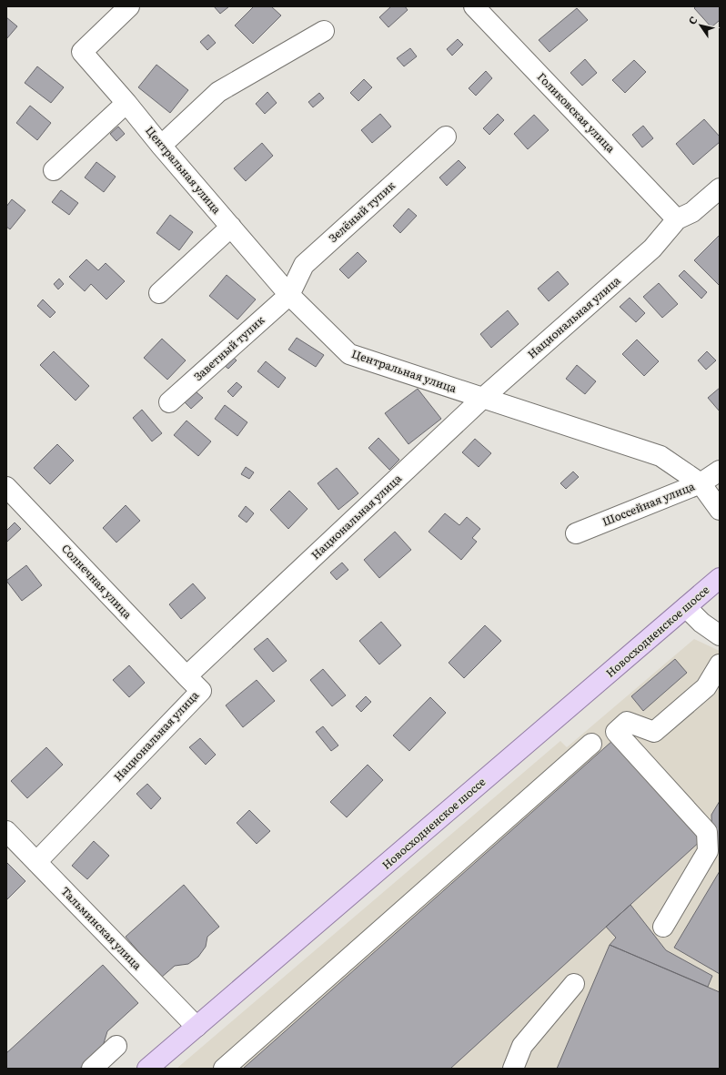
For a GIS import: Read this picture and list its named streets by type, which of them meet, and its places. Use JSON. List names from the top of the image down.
{
  "streets": {
    "main road": ["Новосходненское шоссе"],
    "street": [
      "Голиковская улица",
      "Центральная улица",
      "Зелёный тупик",
      "Национальная улица",
      "Заветный тупик",
      "Шоссейная улица",
      "Солнечная улица",
      "Тальминская улица"
    ]
  },
  "crossings": [
    ["Голиковская улица", "Национальная улица"],
    ["Центральная улица", "Зелёный тупик"],
    ["Центральная улица", "Национальная улица"],
    ["Центральная улица", "Заветный тупик"],
    ["Центральная улица", "Шоссейная улица"],
    ["Зелёный тупик", "Заветный тупик"],
    ["Национальная улица", "Солнечная улица"],
    ["Национальная улица", "Тальминская улица"],
    ["Новосходненское шоссе", "Тальминская улица"]
  ],
  "north": "top left"
}
